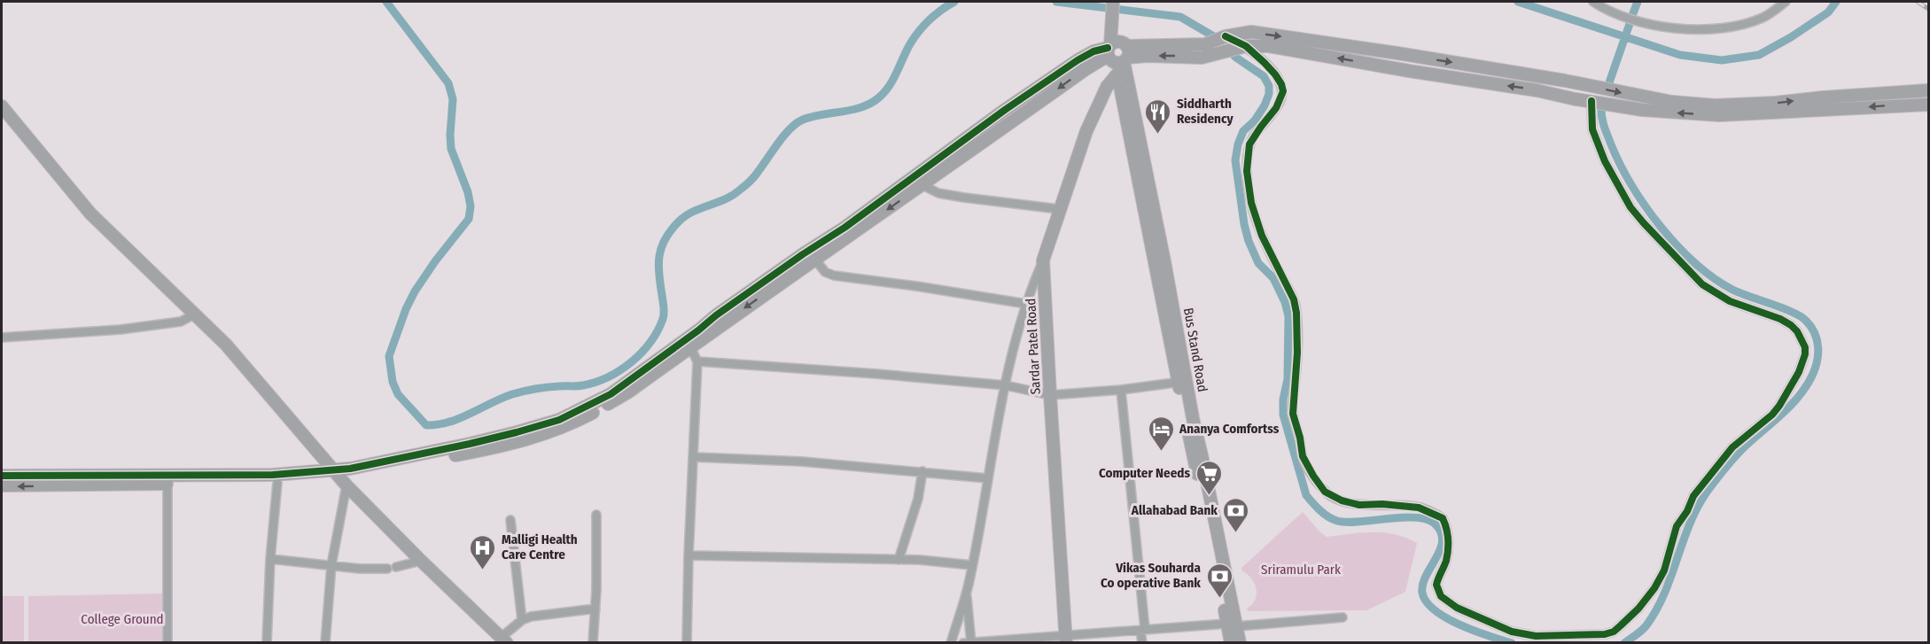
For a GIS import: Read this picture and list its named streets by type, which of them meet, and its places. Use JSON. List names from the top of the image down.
{
  "streets": {
    "street": ["Sardar Patel Road", "Bus Stand Road"]
  },
  "crossings": [
    ["Sardar Patel Road", "Bus Stand Road"]
  ],
  "parks": ["Sriramulu Park", "College Ground"],
  "places": {
    "restaurant": ["Siddharth Residency"],
    "hotel": ["Ananya Comfortss"],
    "supermarket": ["Computer Needs"],
    "bank": ["Allahabad Bank", "Vikas Souharda Co operative Bank"],
    "hospital": ["Malligi Health Care Centre"]
  }
}
